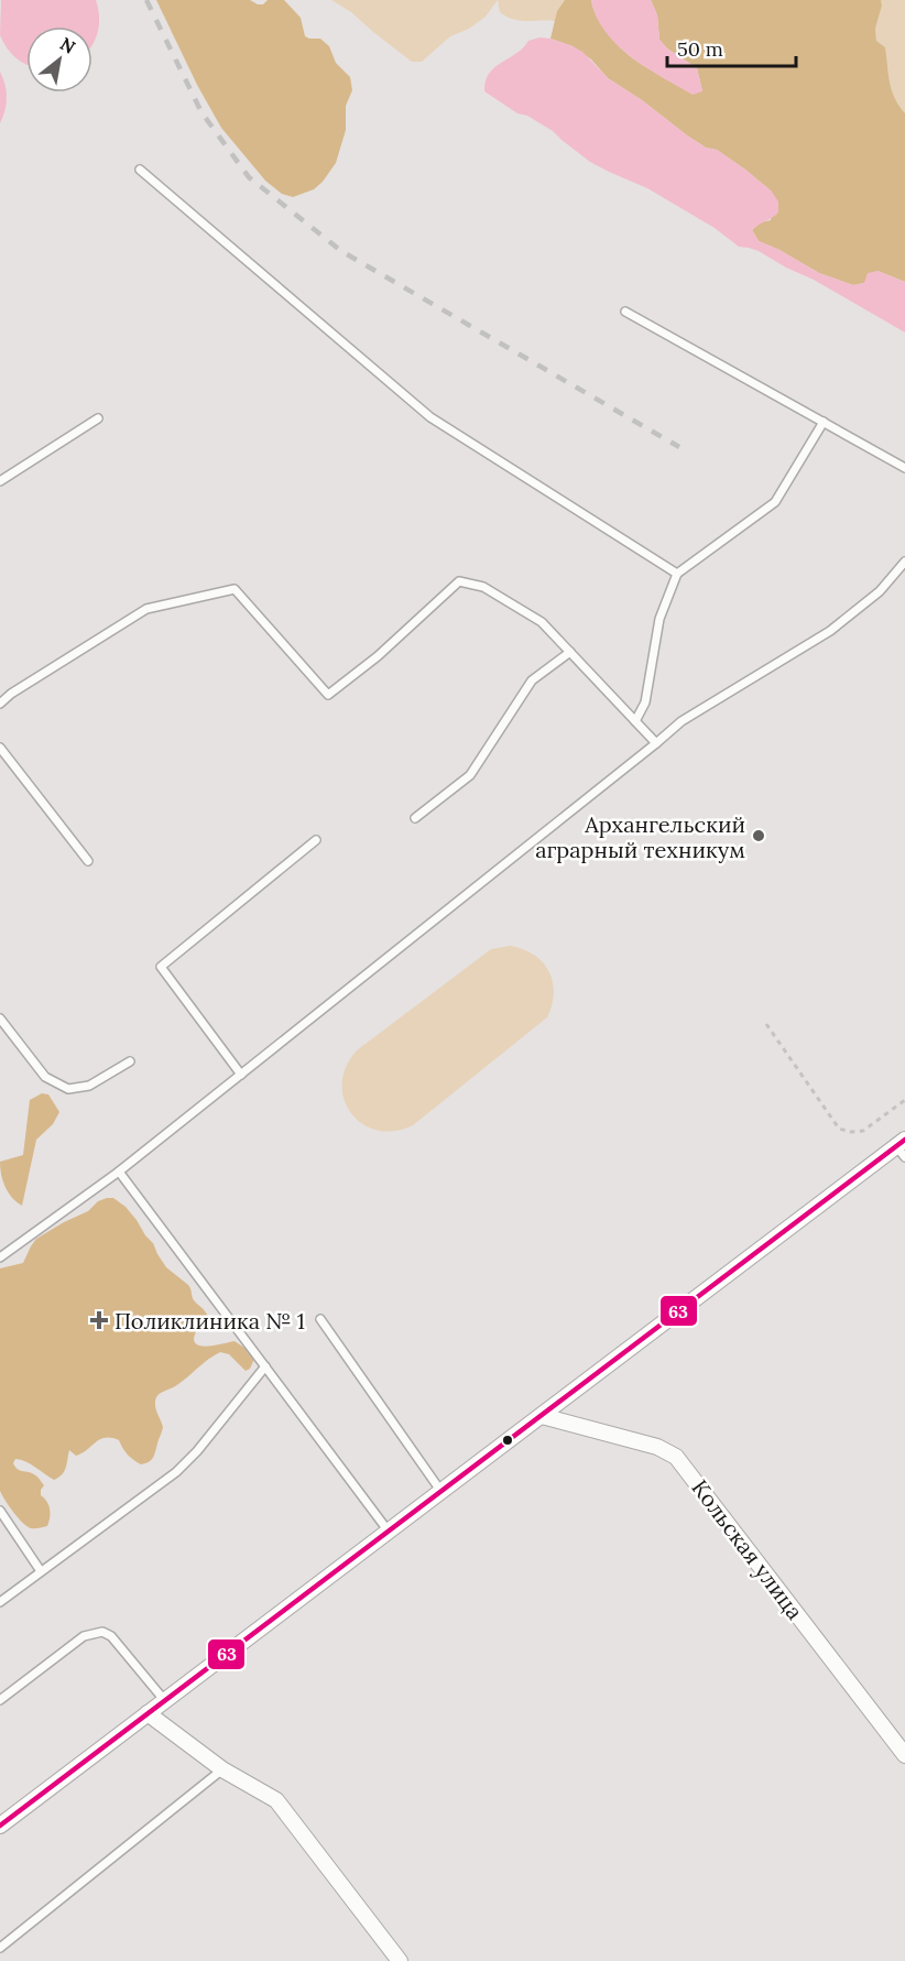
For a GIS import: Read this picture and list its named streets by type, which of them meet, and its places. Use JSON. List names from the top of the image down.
{
  "streets": {
    "street": ["Кольская улица"]
  },
  "places": {
    "other": ["Архангельский аграрный техникум"],
    "health": ["Поликлиника № 1"]
  },
  "lines": ["transit line 63"],
  "scale_bar": "50 m",
  "north": "top right"
}
